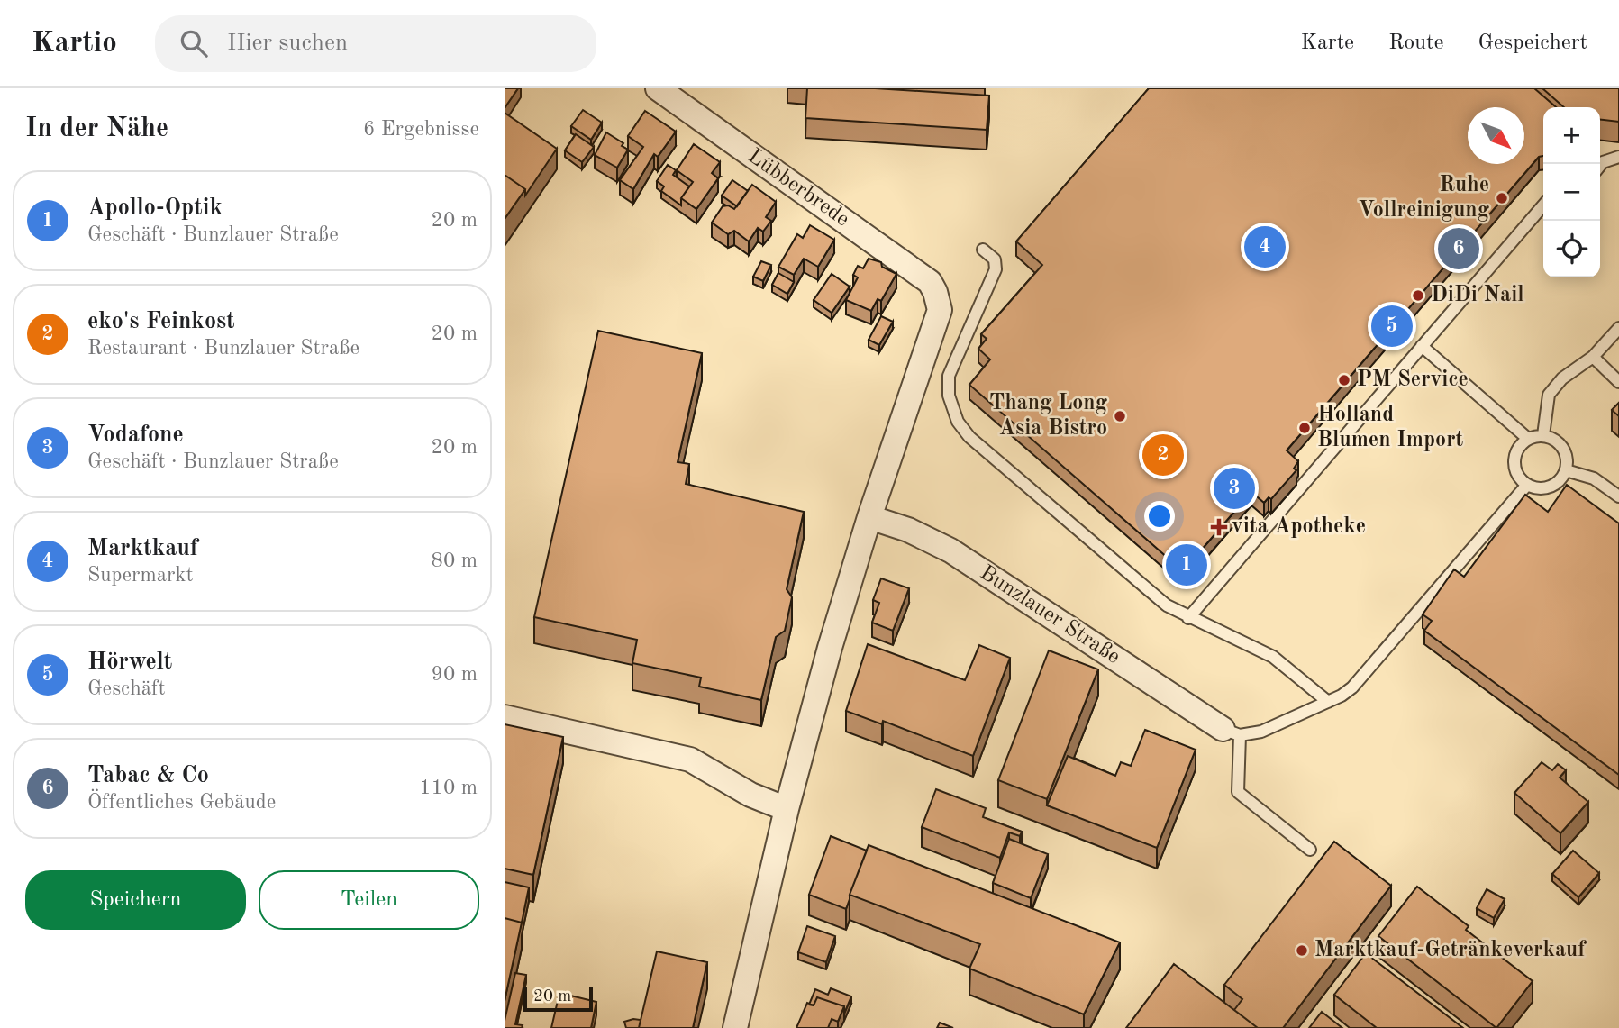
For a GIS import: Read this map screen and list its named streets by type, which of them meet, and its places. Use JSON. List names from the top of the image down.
{
  "streets": {
    "street": ["Lübberbrede", "Bunzlauer Straße"]
  },
  "crossings": [
    ["Lübberbrede", "Bunzlauer Straße"]
  ],
  "places": {
    "other": [
      "Ruhe Vollreinigung",
      "DiDi Nail",
      "PM Service",
      "Thang Long Asia Bistro",
      "Holland Blumen Import",
      "Marktkauf-Getränkeverkauf"
    ],
    "health": ["vita Apotheke"]
  },
  "scale_bar": "20 m",
  "north": "bottom right",
  "page": {
    "header": "Kartio",
    "search": "Hier suchen",
    "nav": ["Karte", "Route", "Gespeichert"],
    "heading": ["In der Nähe", "6 Ergebnisse"],
    "map_buttons": ["+", "−"],
    "list": [
      {
        "mark": "1",
        "name": "Apollo-Optik",
        "note": "Geschäft · Bunzlauer Straße",
        "value": "20 m"
      },
      {
        "mark": "2",
        "name": "eko's Feinkost",
        "note": "Restaurant · Bunzlauer Straße",
        "value": "20 m"
      },
      {
        "mark": "3",
        "name": "Vodafone",
        "note": "Geschäft · Bunzlauer Straße",
        "value": "20 m"
      },
      {
        "mark": "4",
        "name": "Marktkauf",
        "note": "Supermarkt",
        "value": "80 m"
      },
      {
        "mark": "5",
        "name": "Hörwelt",
        "note": "Geschäft",
        "value": "90 m"
      },
      {
        "mark": "6",
        "name": "Tabac & Co",
        "note": "Öffentliches Gebäude",
        "value": "110 m"
      }
    ],
    "pins": [
      "4",
      "6",
      "5",
      "2",
      "3",
      "1"
    ],
    "buttons": ["Speichern", "Teilen"],
    "scale": "20 m"
  }
}
